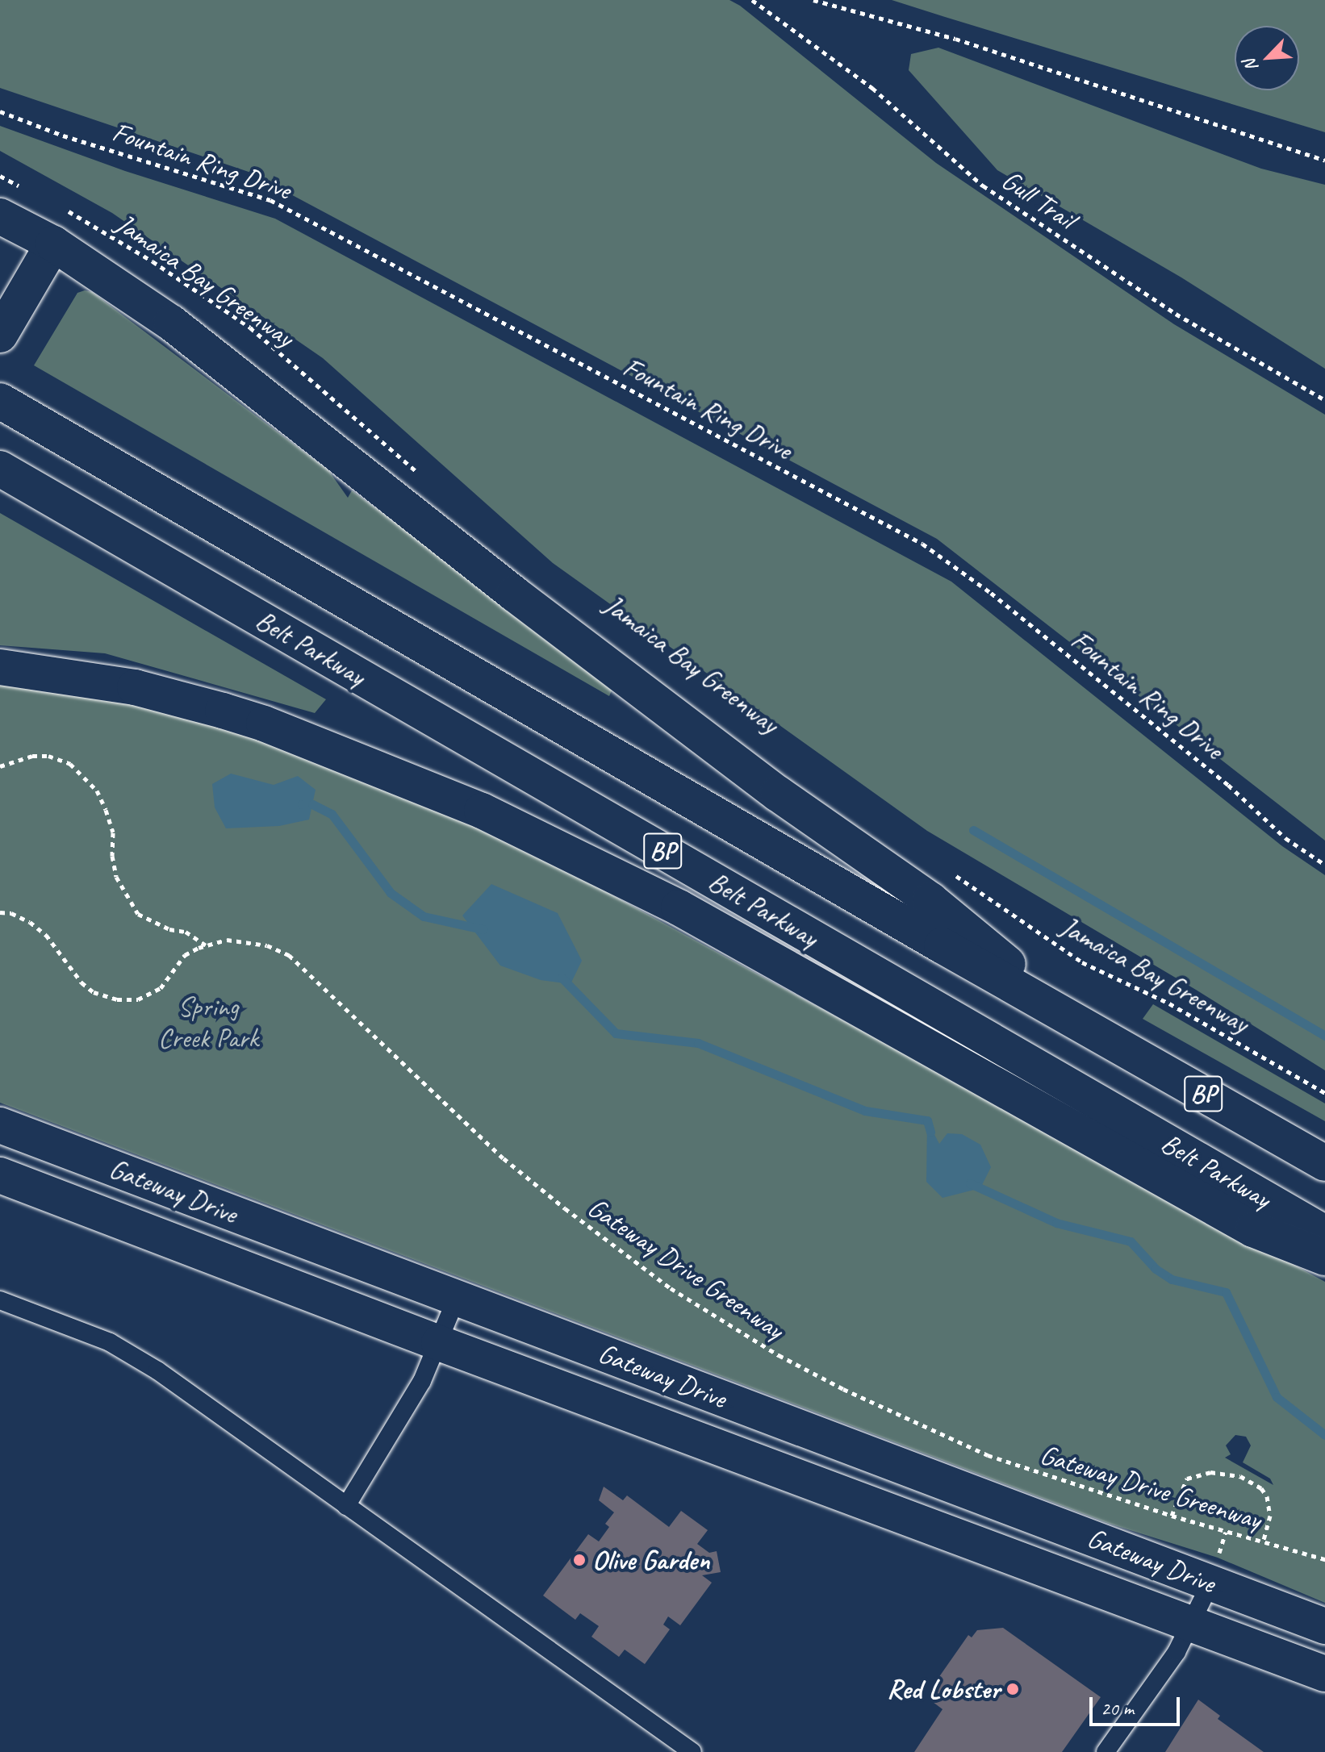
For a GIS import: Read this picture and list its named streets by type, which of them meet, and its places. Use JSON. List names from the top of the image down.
{
  "streets": {
    "main road": ["Belt Parkway", "BP", "Gateway Drive"],
    "path": [
      "Fountain Ring Drive",
      "Gull Trail",
      "Jamaica Bay Greenway",
      "Gateway Drive Greenway"
    ]
  },
  "parks": ["Spring Creek Park"],
  "places": ["Olive Garden", "Red Lobster"],
  "scale_bar": "20 m",
  "north": "bottom left"
}
